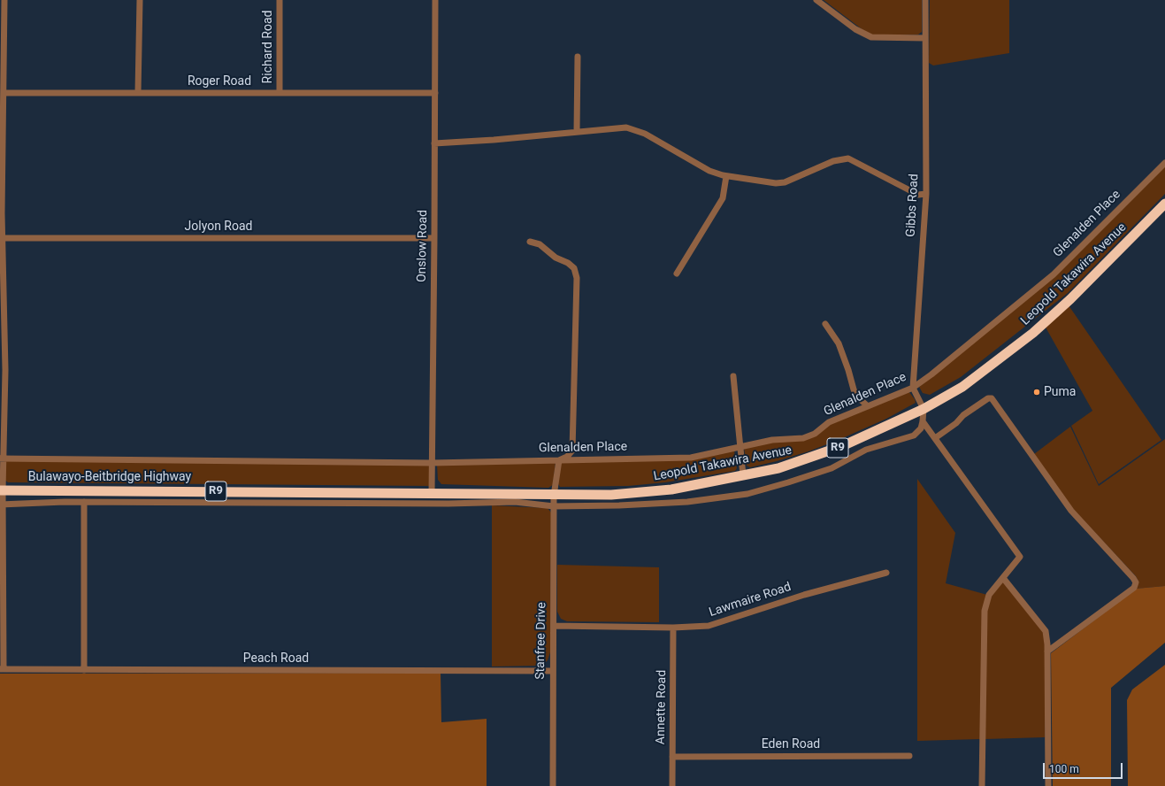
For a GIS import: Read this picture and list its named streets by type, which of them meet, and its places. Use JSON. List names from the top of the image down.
{
  "streets": {
    "highway": ["Leopold Takawira Avenue", "R9", "Bulawayo-Beitbridge Highway"],
    "street": [
      "Richard Road",
      "Roger Road",
      "Gibbs Road",
      "Glenalden Place",
      "Jolyon Road",
      "Onslow Road",
      "Lawmaire Road",
      "Stanfree Drive",
      "Peach Road",
      "Annette Road",
      "Eden Road"
    ]
  },
  "crossings": [
    ["Richard Road", "Roger Road"],
    ["Roger Road", "Onslow Road"],
    ["Gibbs Road", "Glenalden Place"],
    ["Glenalden Place", "Onslow Road"],
    ["Glenalden Place", "Stanfree Drive"],
    ["Jolyon Road", "Onslow Road"],
    ["Onslow Road", "Leopold Takawira Avenue"],
    ["Onslow Road", "Bulawayo-Beitbridge Highway"],
    ["Leopold Takawira Avenue", "Bulawayo-Beitbridge Highway"],
    ["Leopold Takawira Avenue", "Stanfree Drive"],
    ["Lawmaire Road", "Stanfree Drive"],
    ["Lawmaire Road", "Annette Road"],
    ["Stanfree Drive", "Peach Road"],
    ["Annette Road", "Eden Road"]
  ],
  "places": ["Puma"],
  "scale_bar": "100 m"
}
